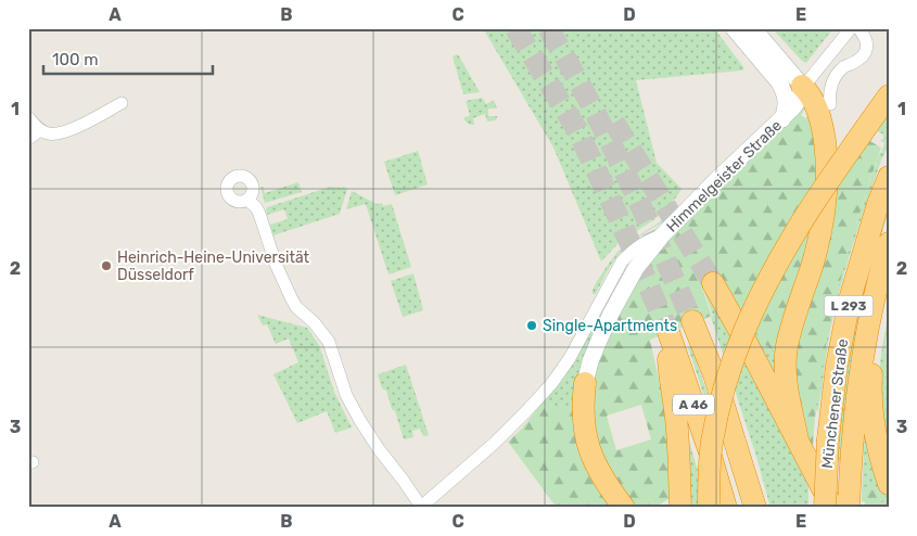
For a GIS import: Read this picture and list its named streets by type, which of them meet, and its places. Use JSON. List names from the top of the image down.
{
  "streets": {
    "highway": ["L 293", "Münchener Straße", "A 46"],
    "street": ["Himmelgeister Straße"]
  },
  "places": ["Heinrich-Heine-Universität Düsseldorf", "Single-Apartments"],
  "scale_bar": "100 m",
  "grid": {
    "columns": [
      "A",
      "B",
      "C",
      "D",
      "E"
    ],
    "rows": ["1", "2", "3"]
  }
}
